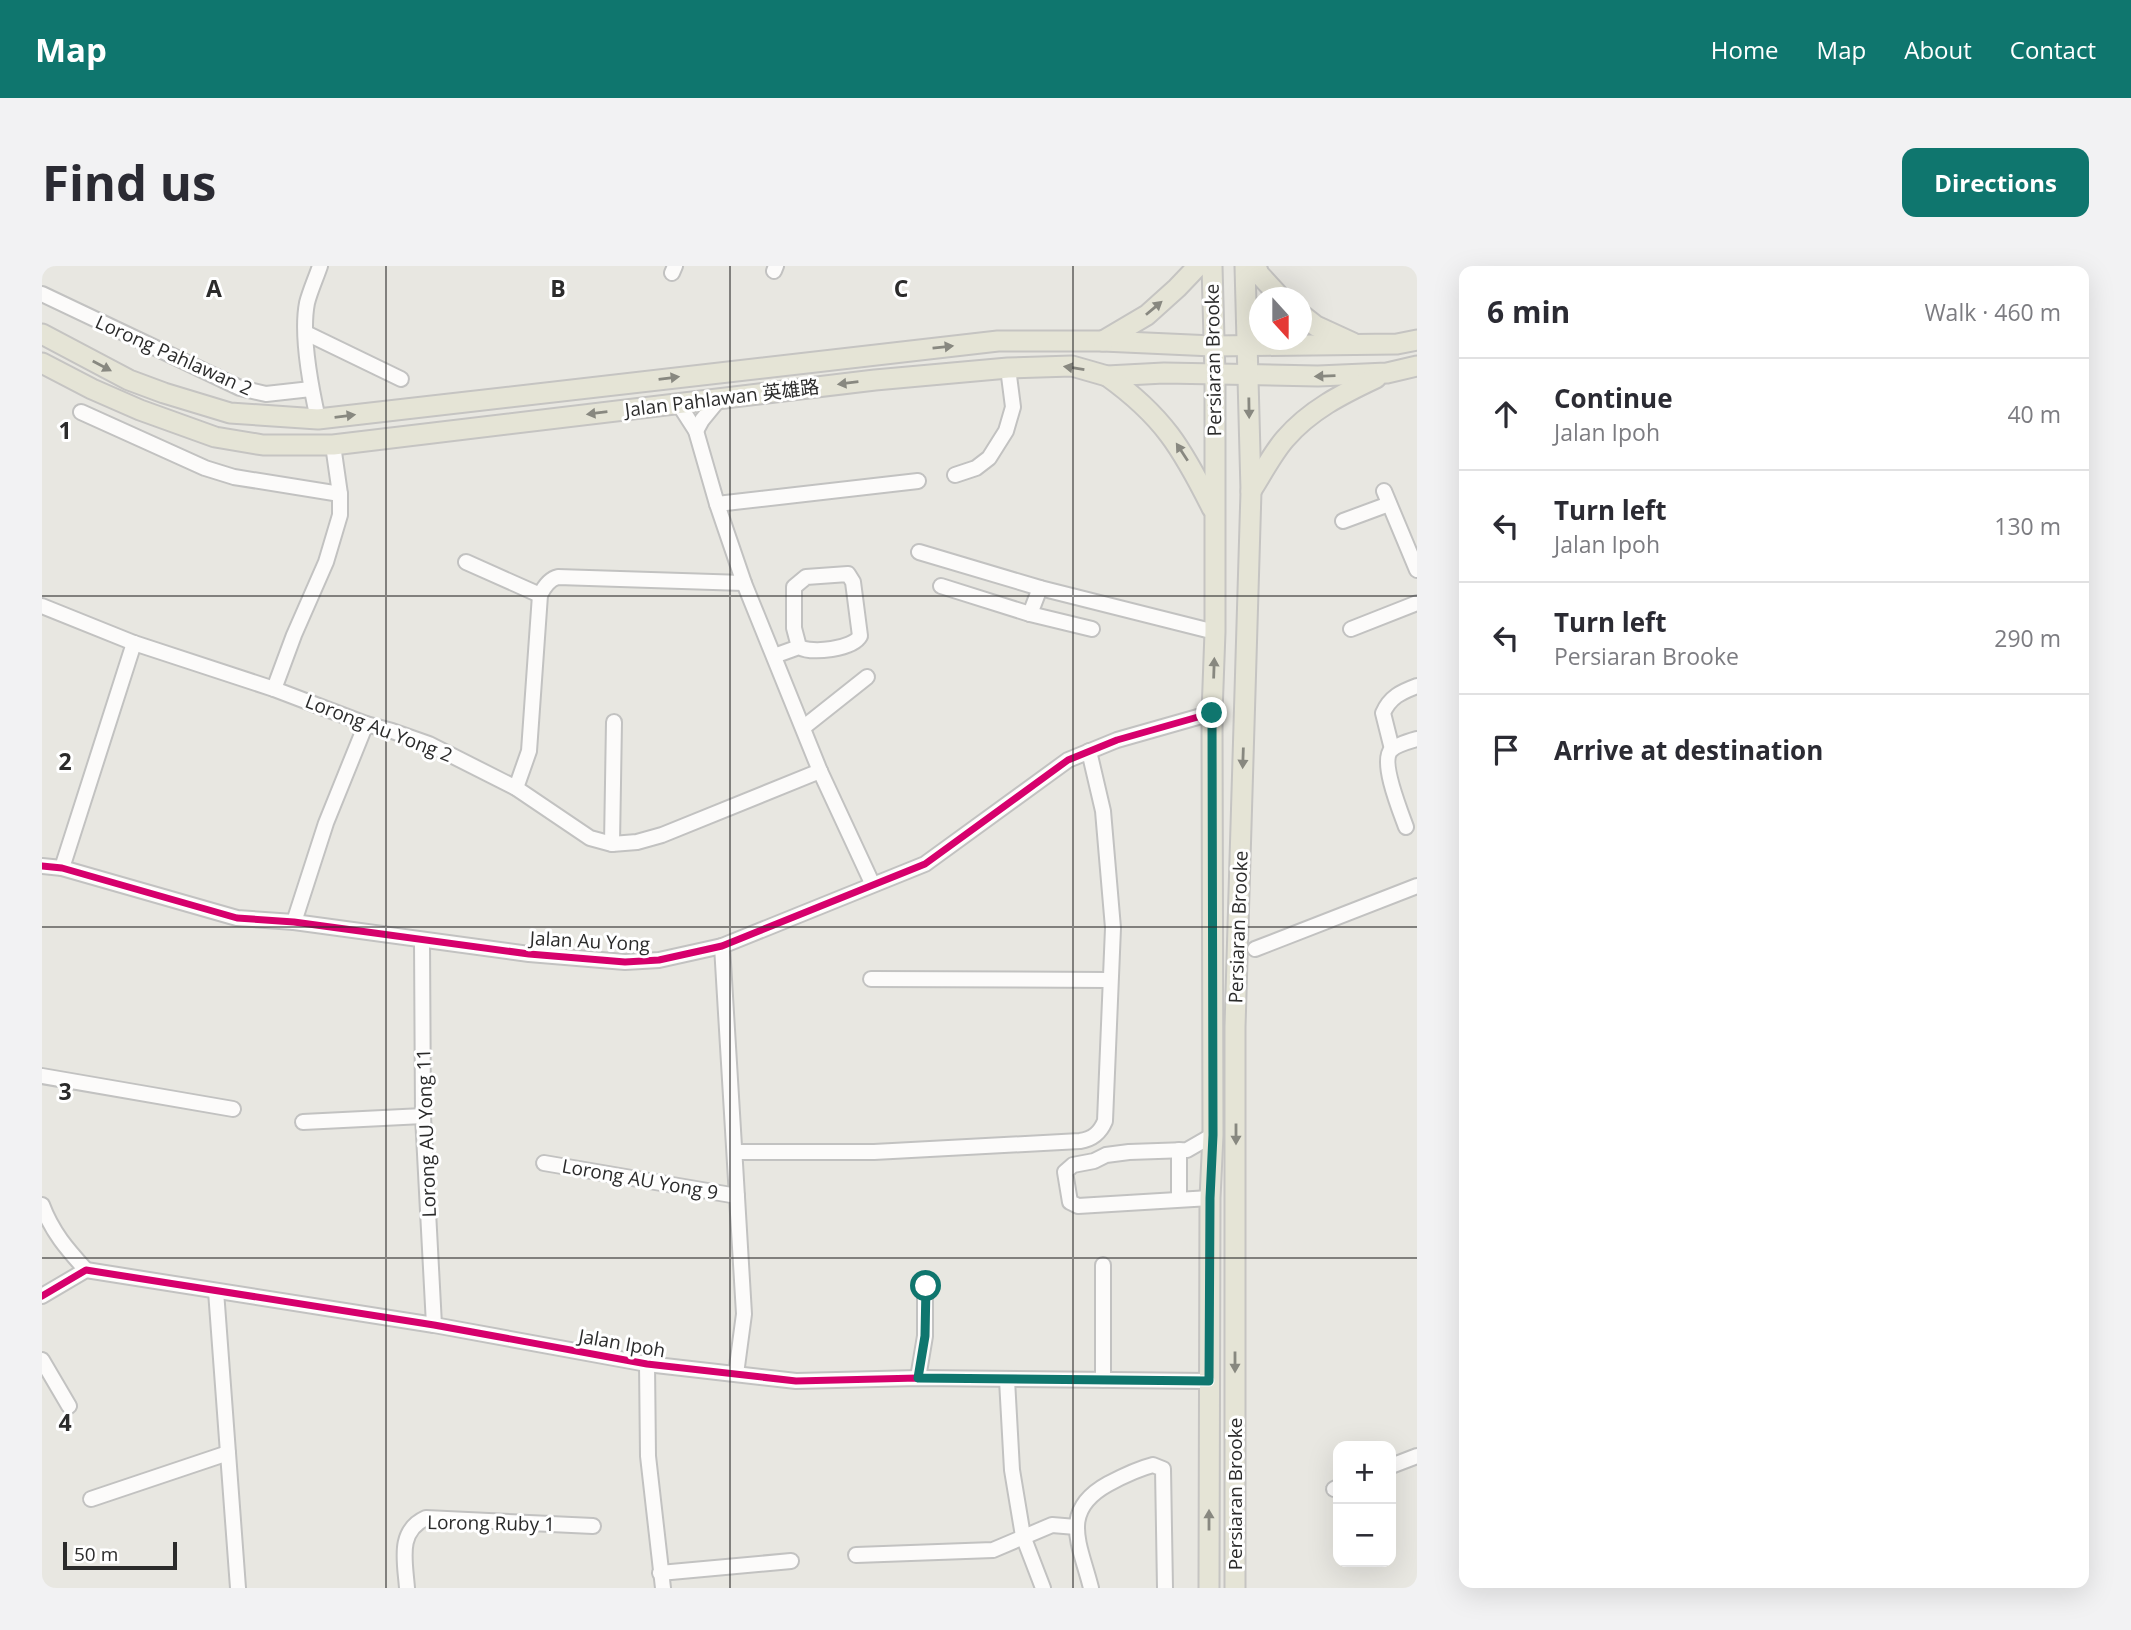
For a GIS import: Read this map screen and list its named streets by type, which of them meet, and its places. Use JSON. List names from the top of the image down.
{
  "streets": {
    "main road": ["Persiaran Brooke", "Jalan Pahlawan 英雄路"],
    "street": [
      "Lorong Pahlawan 2",
      "Lorong Au Yong 2",
      "Jalan Au Yong",
      "Lorong AU Yong 11",
      "Lorong AU Yong 9",
      "Jalan Ipoh",
      "Lorong Ruby 1"
    ]
  },
  "crossings": [
    ["Persiaran Brooke", "Jalan Pahlawan 英雄路"],
    ["Persiaran Brooke", "Jalan Au Yong"],
    ["Persiaran Brooke", "Jalan Ipoh"],
    ["Jalan Au Yong", "Lorong AU Yong 11"],
    ["Lorong AU Yong 11", "Jalan Ipoh"]
  ],
  "scale_bar": "50 m",
  "north": "bottom",
  "page": {
    "header": "Map",
    "nav": [
      "Home",
      "Map",
      "About",
      "Contact"
    ],
    "buttons": "Directions",
    "title": "Find us",
    "heading": ["6 min", "Walk · 460 m"],
    "list": [
      ["Continue", "Jalan Ipoh", "40 m"],
      ["Turn left", "Jalan Ipoh", "130 m"],
      ["Turn left", "Persiaran Brooke", "290 m"],
      "Arrive at destination"
    ],
    "map_buttons": ["+", "−"],
    "scale": "50 m"
  },
  "grid": {
    "columns": ["A", "B", "C"],
    "rows": [
      "1",
      "2",
      "3",
      "4"
    ]
  }
}
